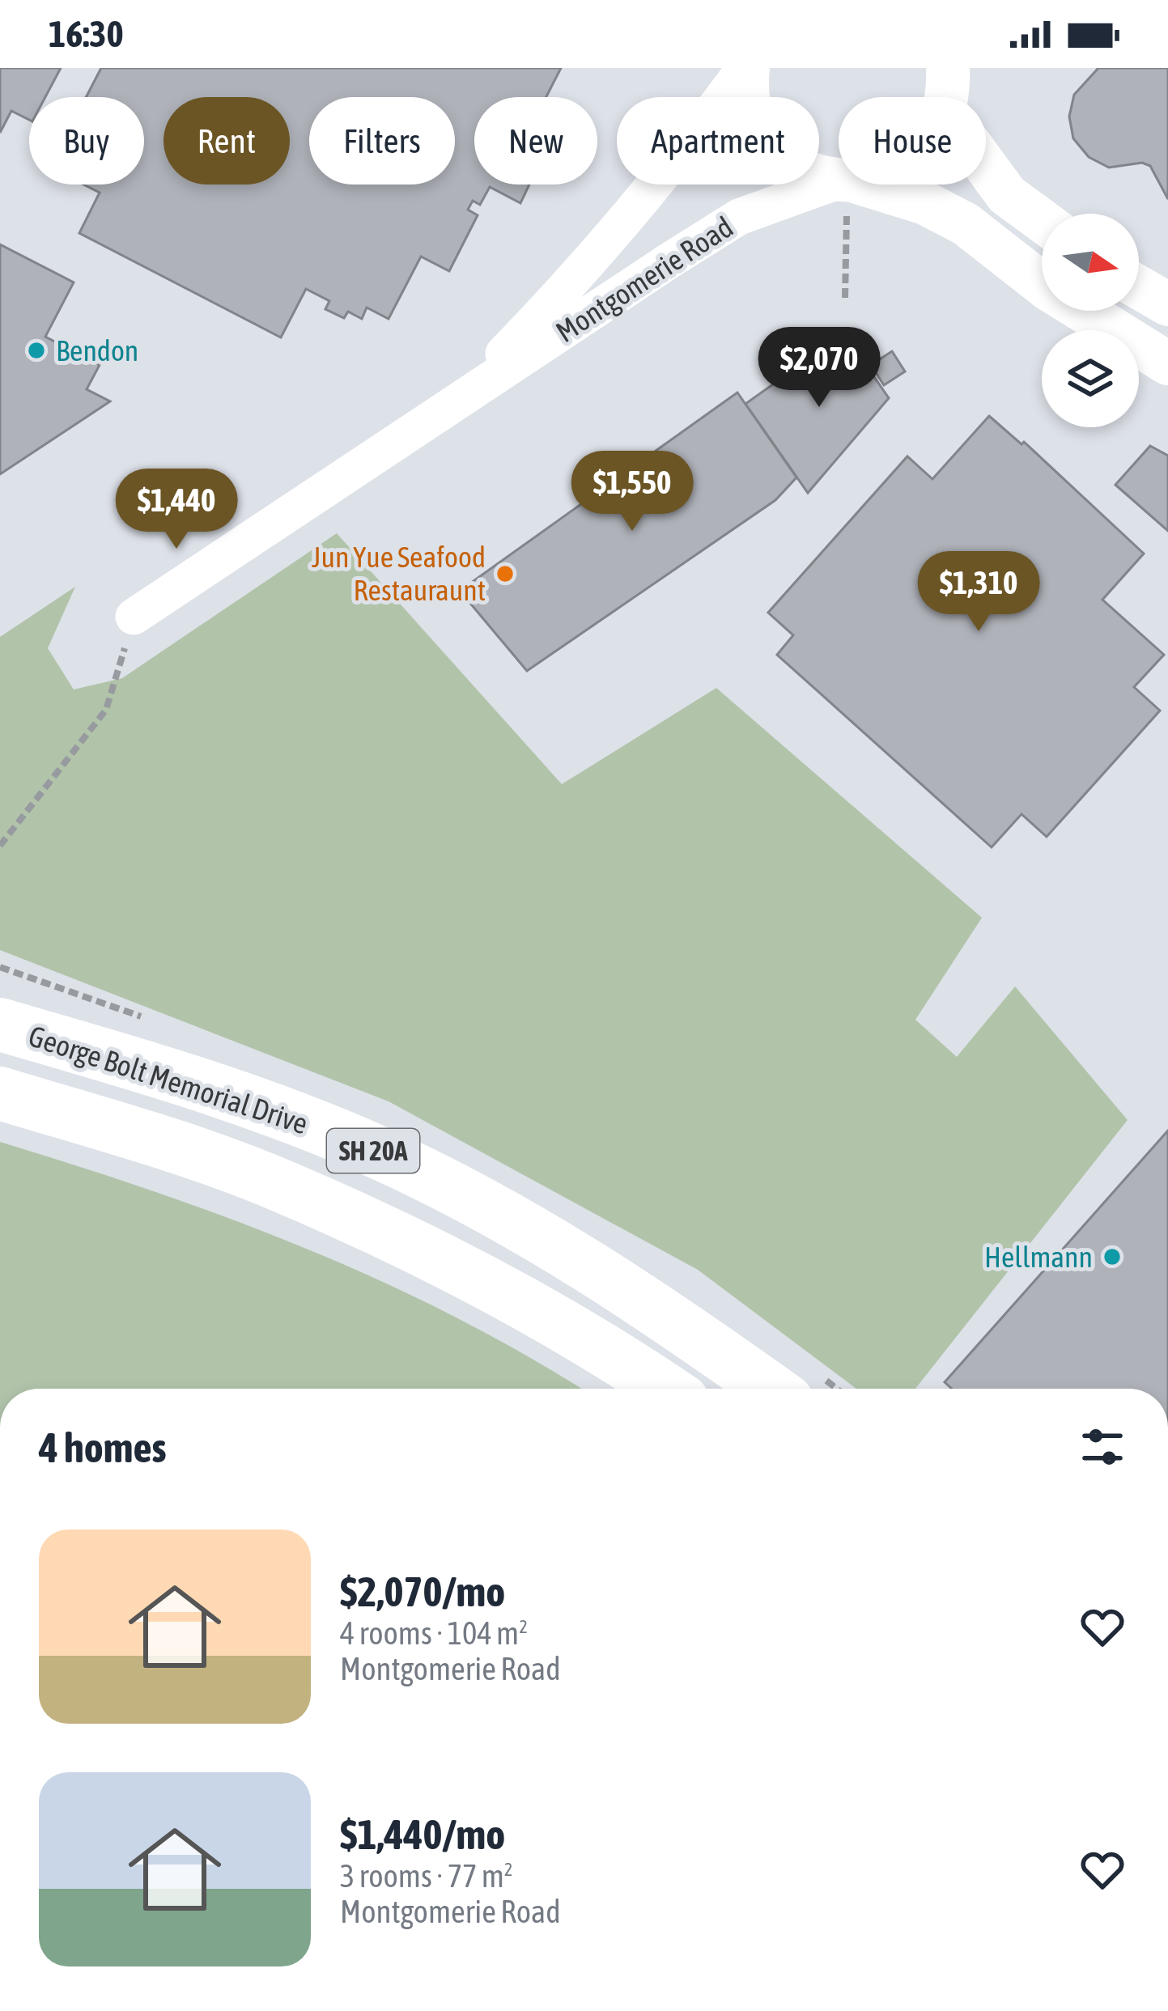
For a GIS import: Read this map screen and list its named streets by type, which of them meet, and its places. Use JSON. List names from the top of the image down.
{
  "streets": {
    "highway": ["George Bolt Memorial Drive", "SH 20A"],
    "street": ["Montgomerie Road"]
  },
  "places": ["Bendon", "Jun Yue Seafood Restauraunt", "Hellmann"],
  "north": "right",
  "page": {
    "status": "16:30",
    "chip": [
      "Buy",
      "Rent",
      "Filters",
      "New",
      "Apartment",
      "House"
    ],
    "price": [
      "$2,070",
      "$1,550",
      "$1,440",
      "$1,310"
    ],
    "heading": "4 homes",
    "list": [
      {
        "name": "$2,070/mo",
        "note": "4 rooms · 104 m² · Montgomerie Road"
      },
      {
        "name": "$1,440/mo",
        "note": "3 rooms · 77 m² · Montgomerie Road"
      }
    ]
  }
}
